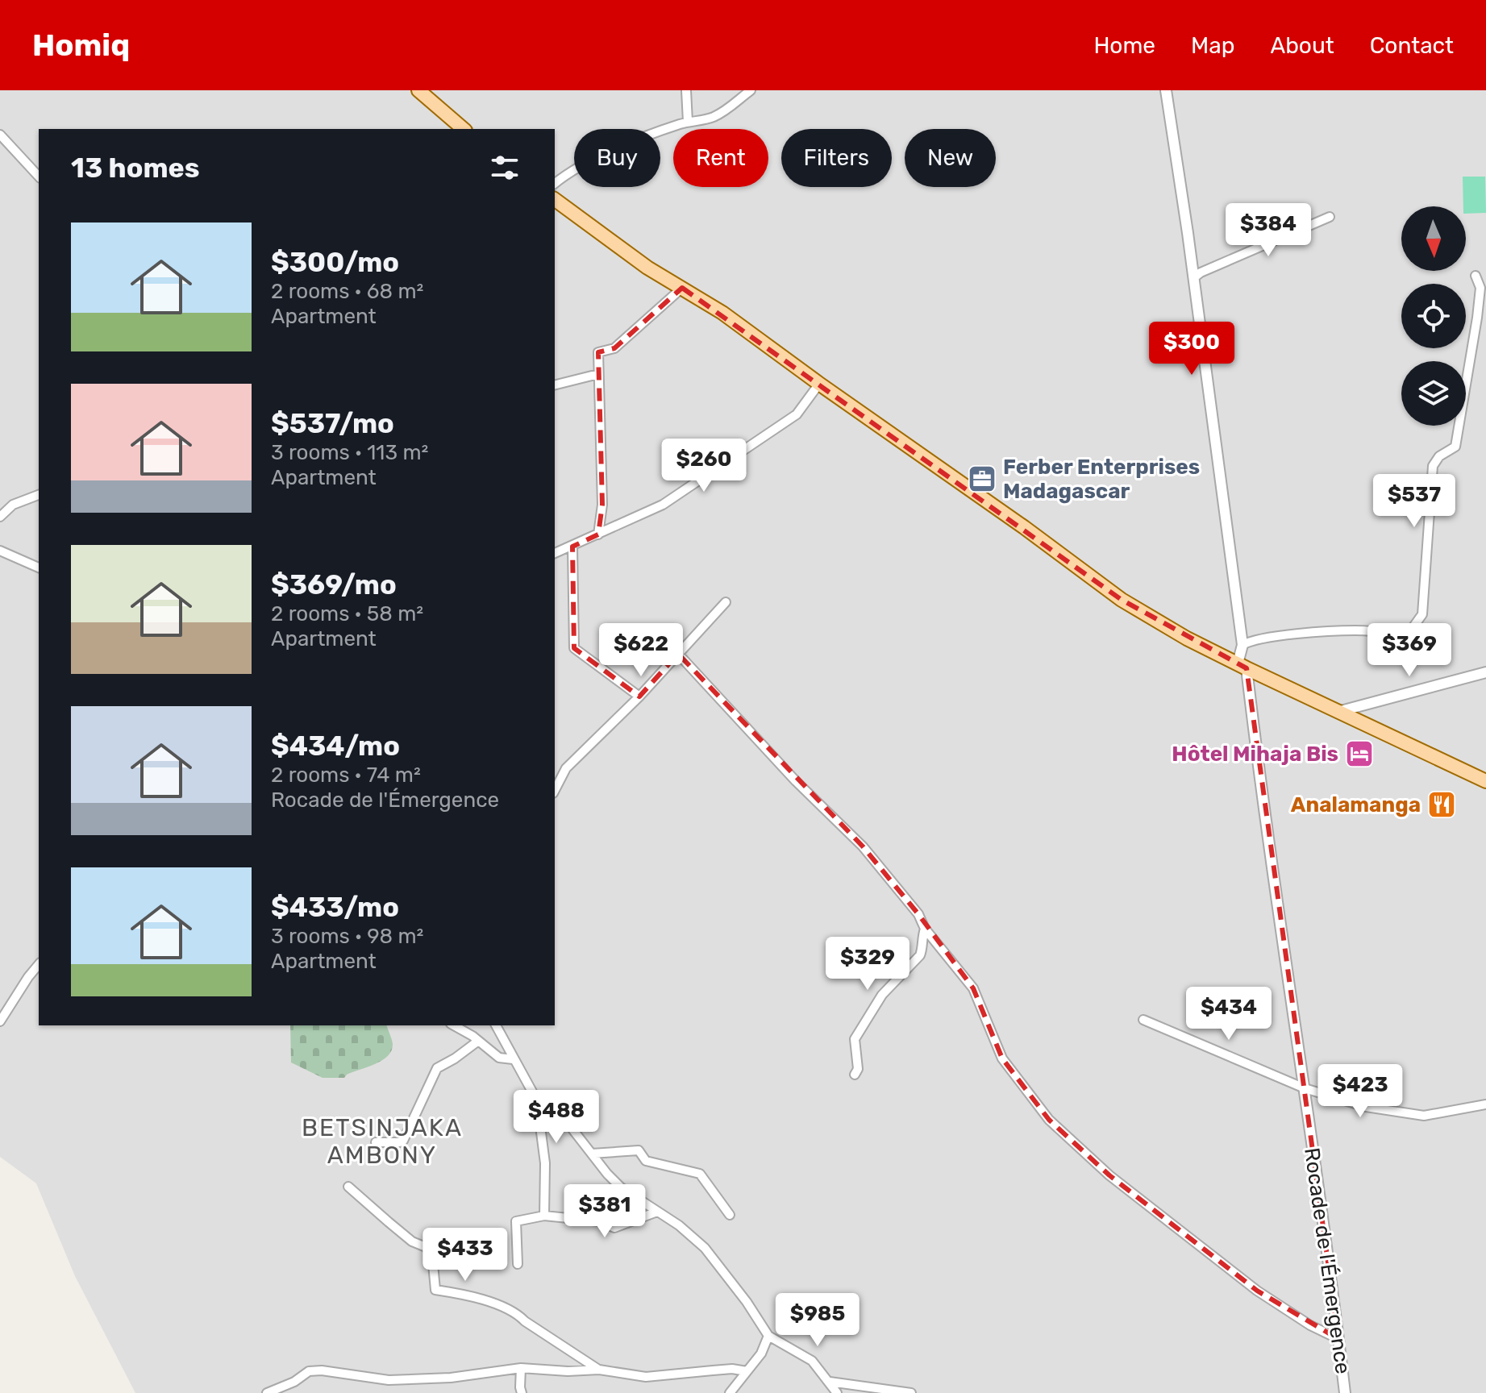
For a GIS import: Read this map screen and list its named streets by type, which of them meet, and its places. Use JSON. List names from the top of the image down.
{
  "streets": {
    "street": ["Rocade de l'Émergence"]
  },
  "districts": ["BETSINJAKA AMBONY"],
  "places": {
    "office": ["Ferber Enterprises Madagascar"],
    "hotel": ["Hôtel Mihaja Bis"],
    "restaurant": ["Analamanga"]
  },
  "north": "bottom",
  "page": {
    "header": "Homiq",
    "nav": [
      "Home",
      "Map",
      "About",
      "Contact"
    ],
    "chip": [
      "Buy",
      "Rent",
      "Filters",
      "New"
    ],
    "heading": "13 homes",
    "price": [
      "$384",
      "$300",
      "$260",
      "$537",
      "$622",
      "$369",
      "$329",
      "$434",
      "$423",
      "$488",
      "$381",
      "$433",
      "$985"
    ],
    "list": [
      {
        "name": "$300/mo",
        "note": "2 rooms · 68 m² · Apartment"
      },
      {
        "name": "$537/mo",
        "note": "3 rooms · 113 m² · Apartment"
      },
      {
        "name": "$369/mo",
        "note": "2 rooms · 58 m² · Apartment"
      },
      {
        "name": "$434/mo",
        "note": "2 rooms · 74 m² · Rocade de l'Émergence"
      },
      {
        "name": "$433/mo",
        "note": "3 rooms · 98 m² · Apartment"
      }
    ]
  }
}
